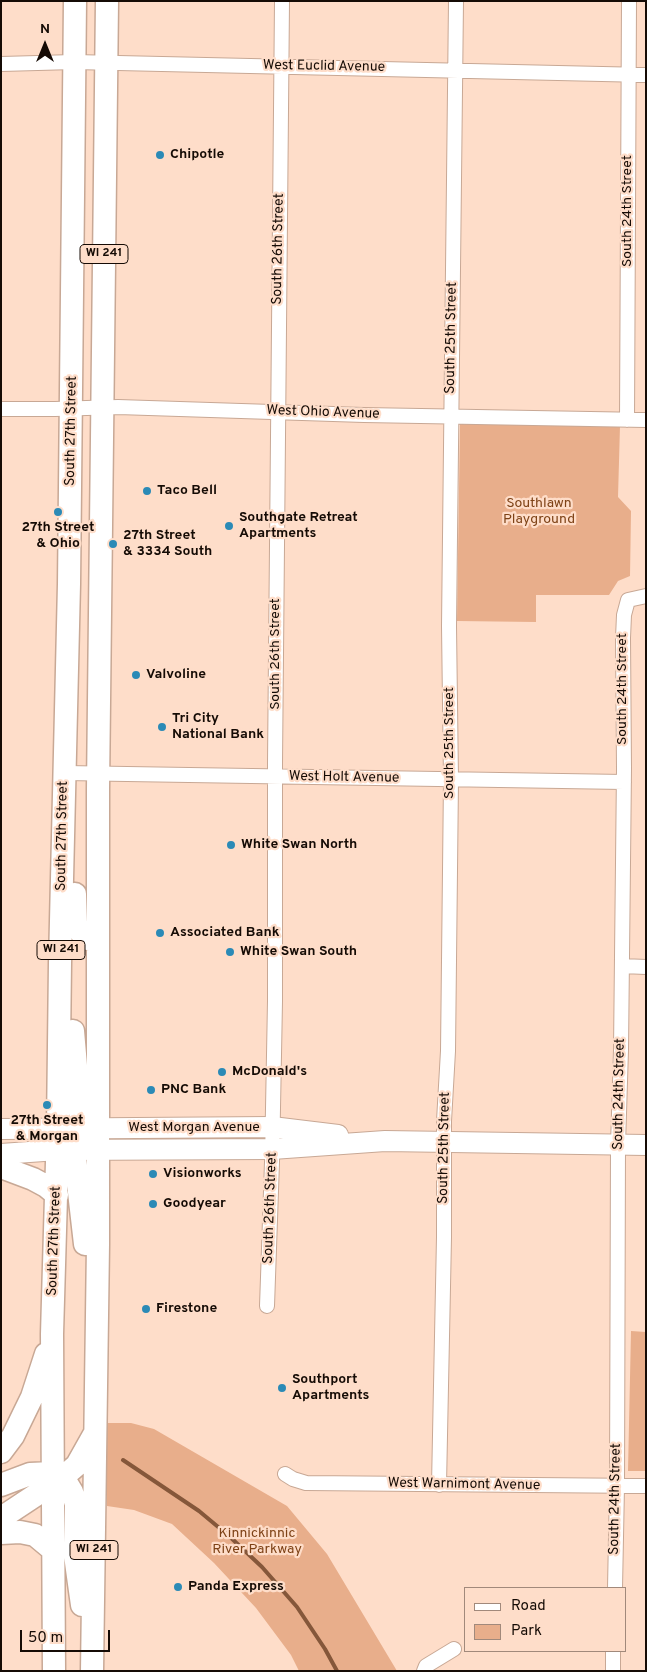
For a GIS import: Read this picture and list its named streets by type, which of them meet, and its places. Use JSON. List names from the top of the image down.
{
  "streets": {
    "main road": ["WI 241", "South 27th Street"],
    "street": [
      "West Euclid Avenue",
      "South 24th Street",
      "South 26th Street",
      "South 25th Street",
      "West Ohio Avenue",
      "West Holt Avenue",
      "West Morgan Avenue",
      "West Warnimont Avenue"
    ]
  },
  "crossings": [
    ["West Euclid Avenue", "South 24th Street"],
    ["West Euclid Avenue", "South 26th Street"],
    ["West Euclid Avenue", "WI 241"],
    ["West Euclid Avenue", "South 25th Street"],
    ["West Euclid Avenue", "South 27th Street"],
    ["South 24th Street", "West Ohio Avenue"],
    ["South 24th Street", "West Holt Avenue"],
    ["South 24th Street", "West Morgan Avenue"],
    ["South 24th Street", "West Warnimont Avenue"],
    ["South 26th Street", "West Ohio Avenue"],
    ["South 26th Street", "West Holt Avenue"],
    ["South 26th Street", "West Morgan Avenue"],
    ["WI 241", "West Ohio Avenue"],
    ["WI 241", "West Holt Avenue"],
    ["WI 241", "West Morgan Avenue"],
    ["South 25th Street", "West Ohio Avenue"],
    ["South 25th Street", "West Holt Avenue"],
    ["South 25th Street", "West Morgan Avenue"],
    ["South 25th Street", "West Warnimont Avenue"],
    ["West Ohio Avenue", "South 27th Street"],
    ["South 27th Street", "West Holt Avenue"],
    ["South 27th Street", "West Morgan Avenue"]
  ],
  "parks": ["Southlawn Playground", "Kinnickinnic River Parkway"],
  "places": [
    "Chipotle",
    "Taco Bell",
    "27th Street & Ohio",
    "Southgate Retreat Apartments",
    "27th Street & 3334 South",
    "Valvoline",
    "Tri City National Bank",
    "White Swan North",
    "Associated Bank",
    "White Swan South",
    "McDonald's",
    "PNC Bank",
    "27th Street & Morgan",
    "Visionworks",
    "Goodyear",
    "Firestone",
    "Southport Apartments",
    "Panda Express"
  ],
  "legend": ["Road", "Park"],
  "scale_bar": "50 m",
  "north": "top"
}
